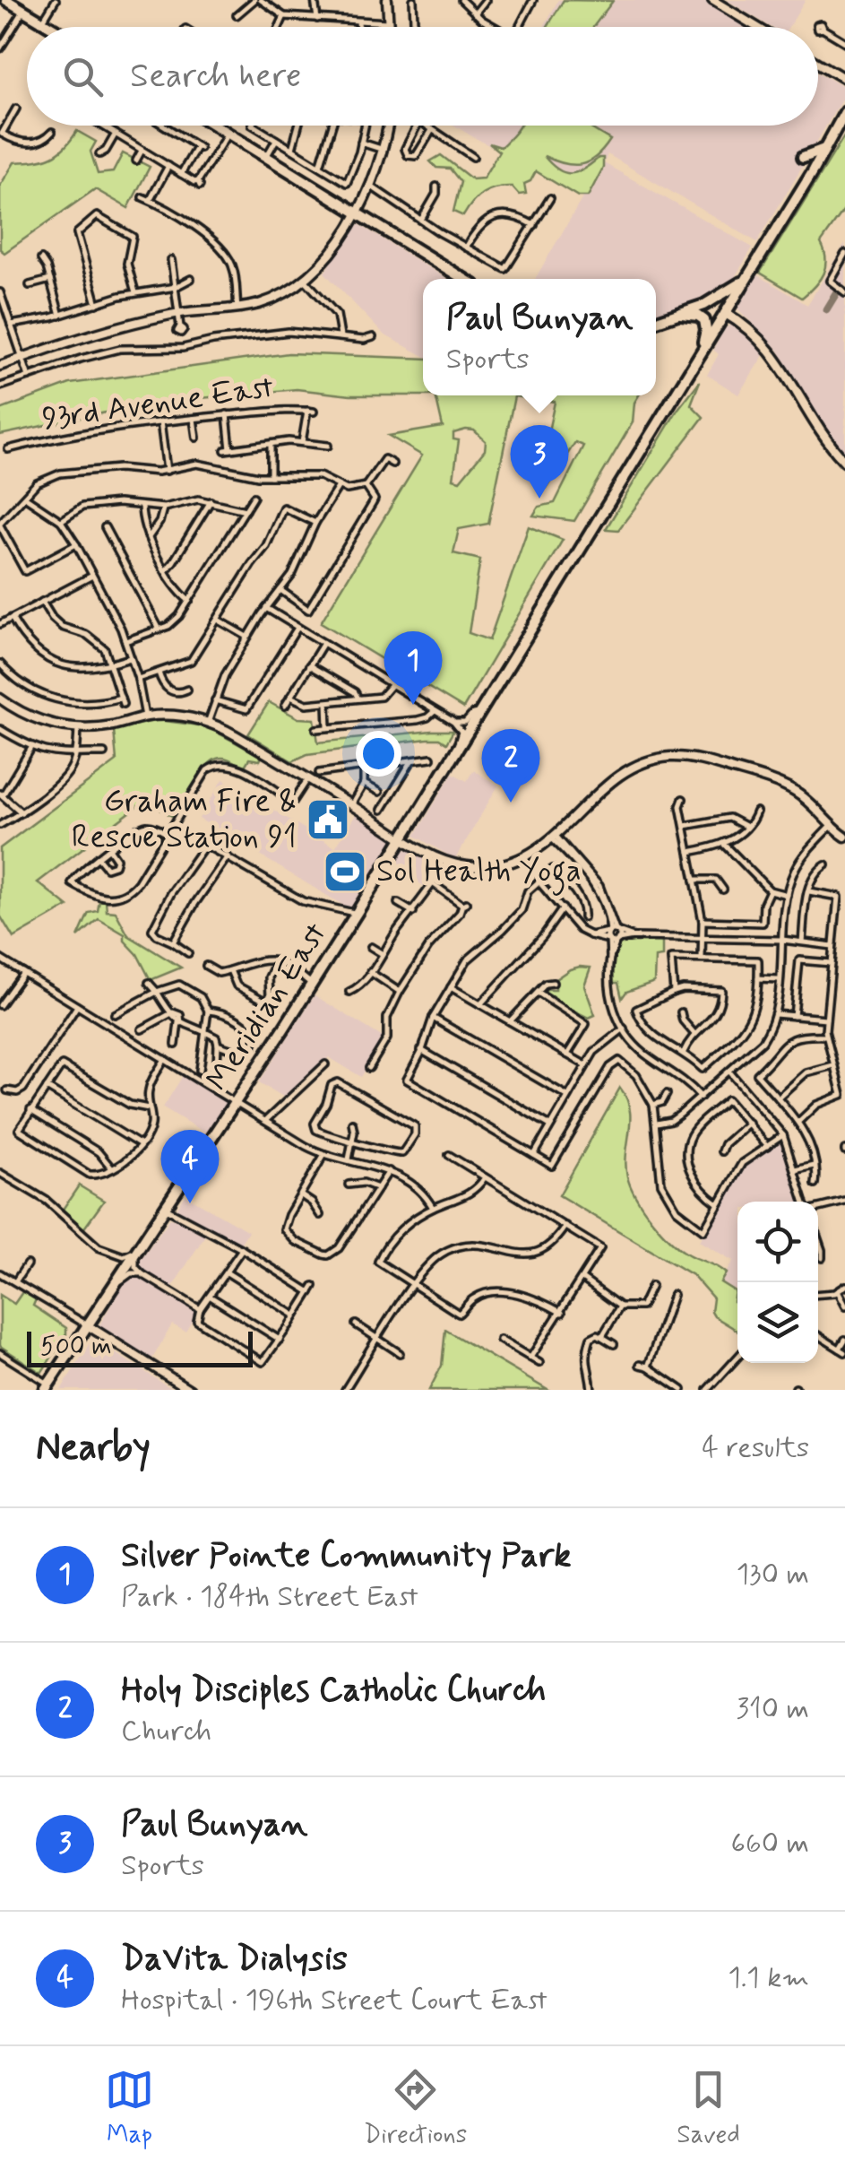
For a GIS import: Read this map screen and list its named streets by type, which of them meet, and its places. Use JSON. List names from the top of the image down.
{
  "streets": {
    "main road": ["Meridian East"],
    "street": ["93rd Avenue East"]
  },
  "places": {
    "public building": ["Graham Fire & Rescue Station 91"],
    "sports": ["Sol Health Yoga"]
  },
  "scale_bar": "500 m",
  "page": {
    "search": "Search here",
    "popup": ["Paul Bunyan", "Sports"],
    "pins": [
      "3",
      "1",
      "2",
      "4"
    ],
    "scale": "500 m",
    "heading": ["Nearby", "4 results"],
    "list": [
      {
        "mark": "1",
        "name": "Silver Pointe Community Park",
        "note": "Park · 184th Street East",
        "value": "130 m"
      },
      {
        "mark": "2",
        "name": "Holy Disciples Catholic Church",
        "note": "Church",
        "value": "310 m"
      },
      {
        "mark": "3",
        "name": "Paul Bunyan",
        "note": "Sports",
        "value": "660 m"
      },
      {
        "mark": "4",
        "name": "DaVita Dialysis",
        "note": "Hospital · 196th Street Court East",
        "value": "1.1 km"
      }
    ],
    "nav": ["Map", "Directions", "Saved"]
  }
}
